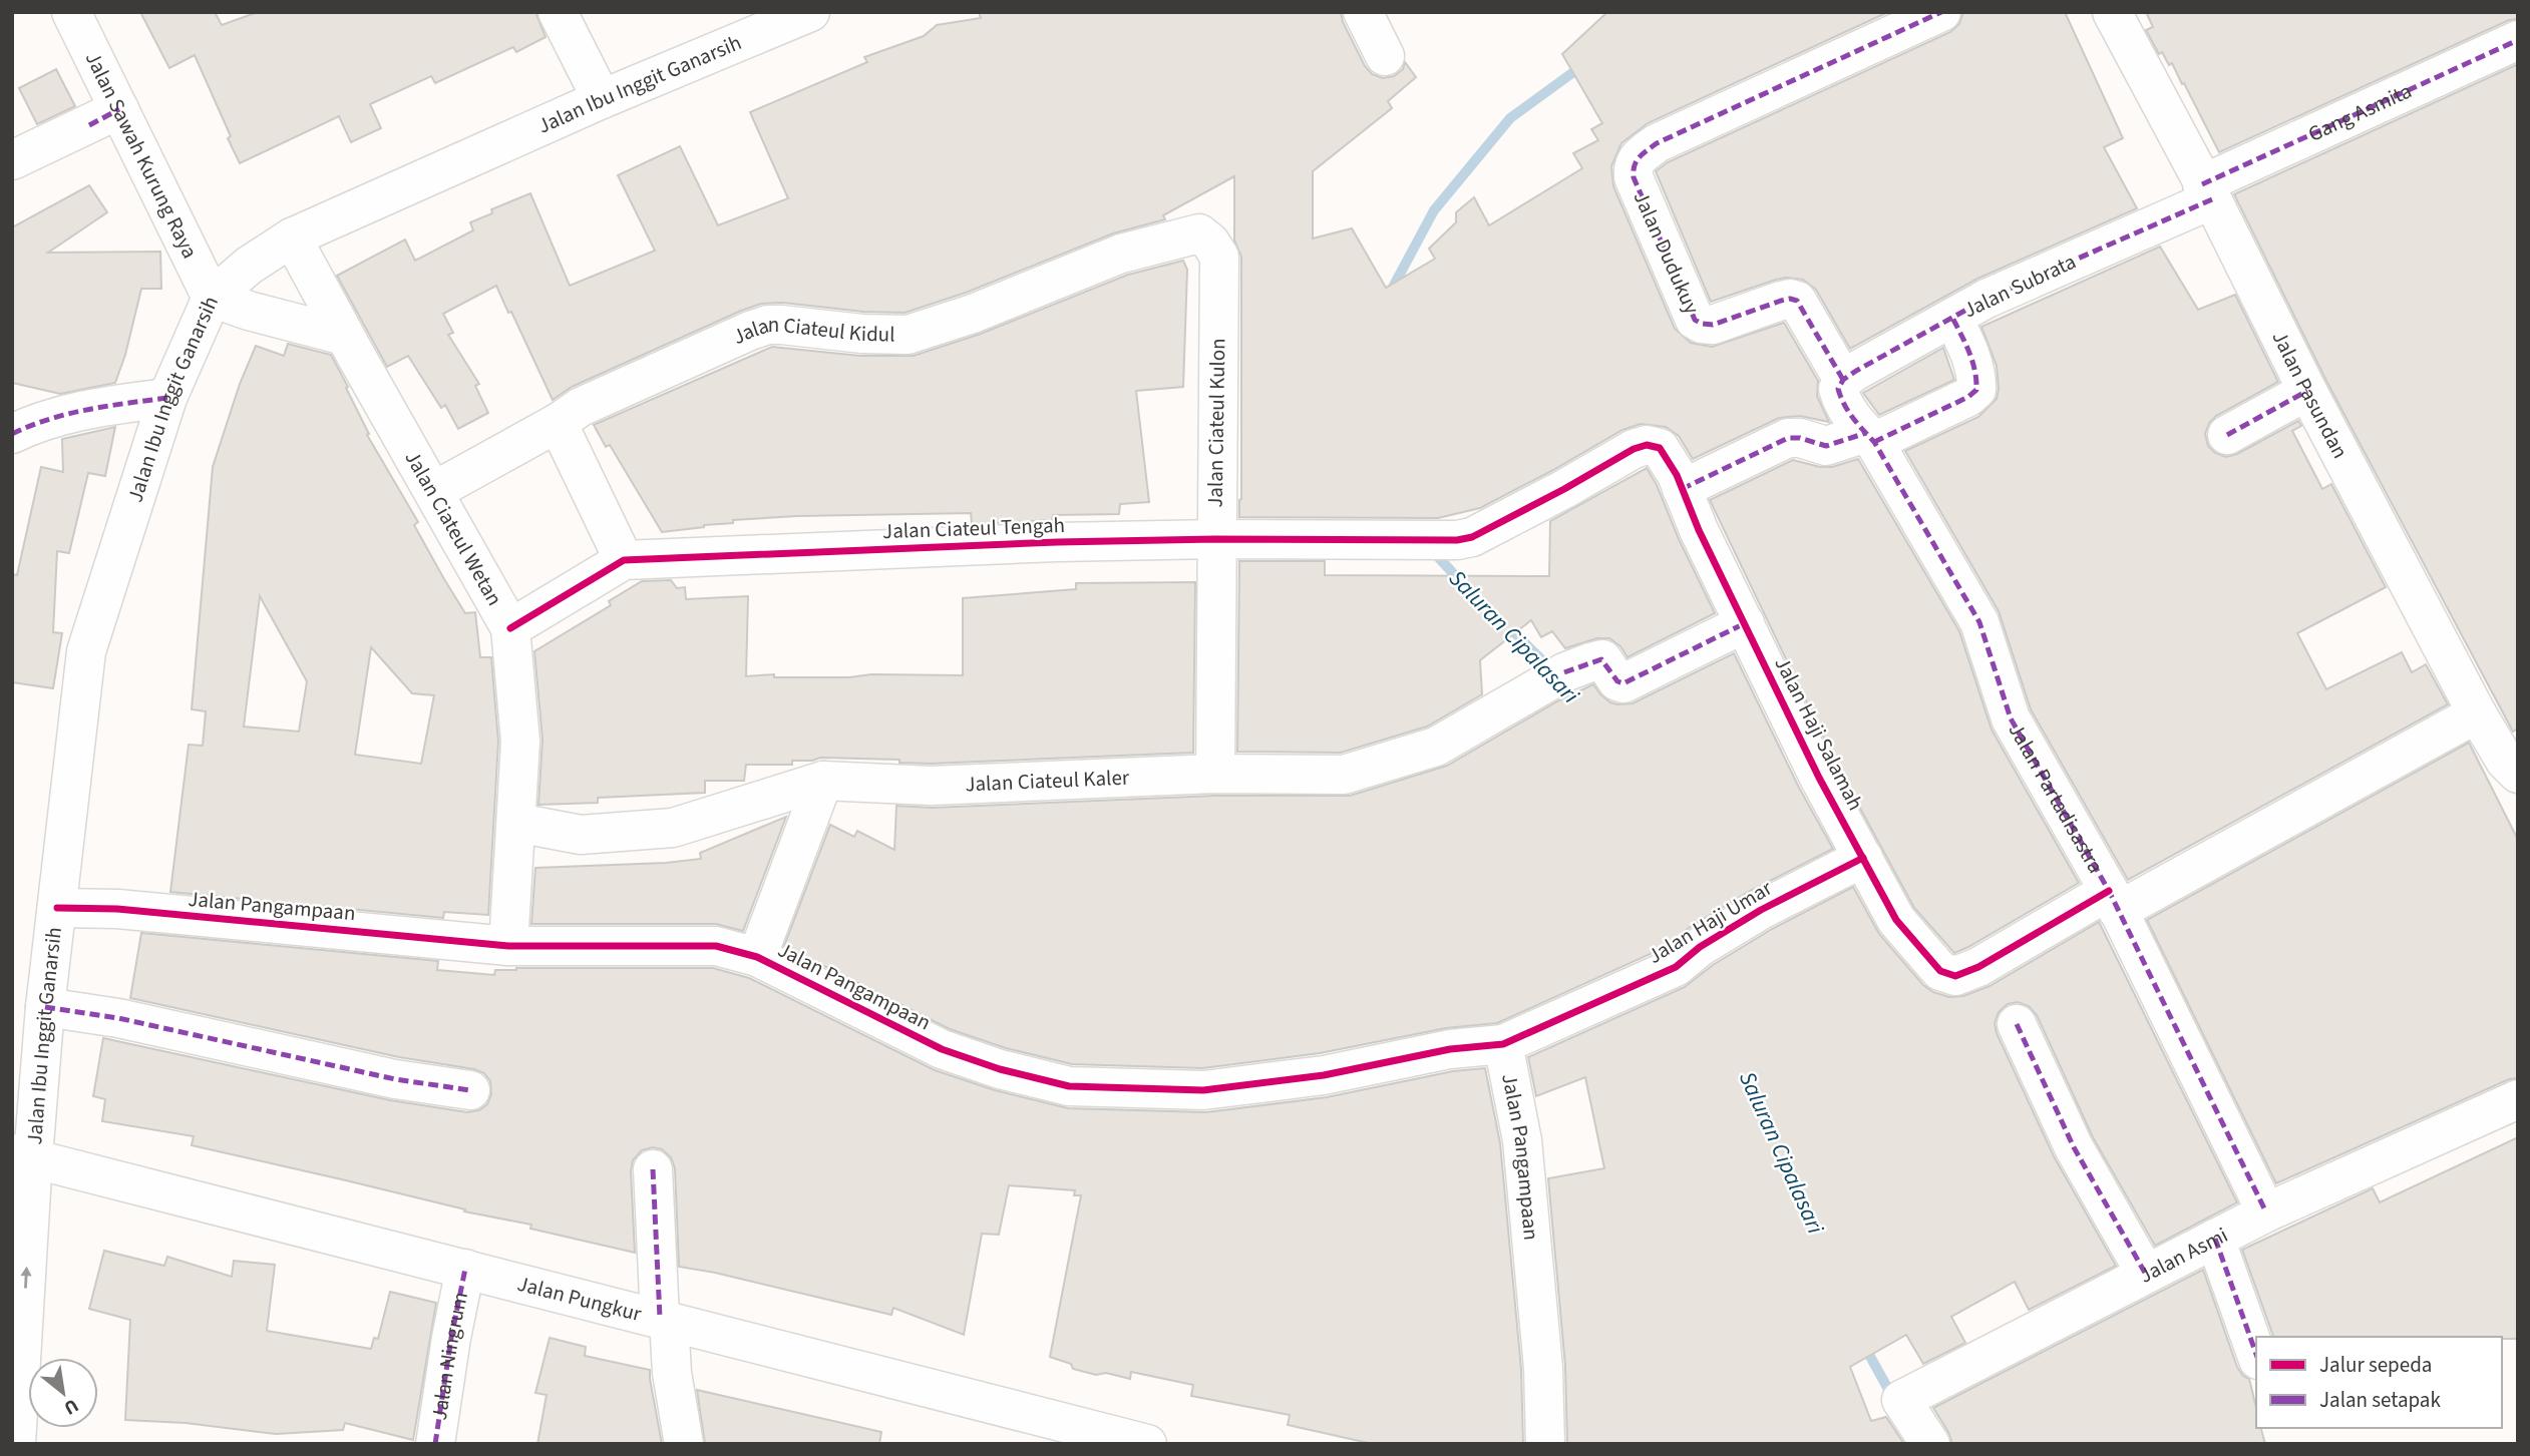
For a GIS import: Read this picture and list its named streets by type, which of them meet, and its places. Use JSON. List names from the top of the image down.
{
  "streets": {
    "street": [
      "Jalan Ibu Inggit Ganarsih",
      "Gang Asmita",
      "Jalan Sawah Kurung Raya",
      "Jalan Dudukuy",
      "Jalan Subrata",
      "Jalan Ciateul Kidul",
      "Jalan Pasundan",
      "Jalan Ciateul Kulon",
      "Jalan Ciateul Wetan",
      "Jalan Ciateul Tengah",
      "Jalan Haji Salamah",
      "Jalan Ciateul Kaler",
      "Jalan Partadisastra",
      "Jalan Pangampaan",
      "Jalan Haji Umar",
      "Jalan Asmi",
      "Jalan Pungkur",
      "Jalan Ningrum"
    ]
  },
  "crossings": [
    ["Jalan Ibu Inggit Ganarsih", "Jalan Sawah Kurung Raya"],
    ["Jalan Ibu Inggit Ganarsih", "Jalan Ciateul Wetan"],
    ["Jalan Ibu Inggit Ganarsih", "Jalan Pangampaan"],
    ["Jalan Ibu Inggit Ganarsih", "Jalan Pungkur"],
    ["Gang Asmita", "Jalan Subrata"],
    ["Gang Asmita", "Jalan Pasundan"],
    ["Jalan Dudukuy", "Jalan Subrata"],
    ["Jalan Dudukuy", "Jalan Partadisastra"],
    ["Jalan Subrata", "Jalan Pasundan"],
    ["Jalan Subrata", "Jalan Partadisastra"],
    ["Jalan Ciateul Kidul", "Jalan Ciateul Kulon"],
    ["Jalan Ciateul Kidul", "Jalan Ciateul Wetan"],
    ["Jalan Ciateul Kulon", "Jalan Ciateul Tengah"],
    ["Jalan Ciateul Kulon", "Jalan Ciateul Kaler"],
    ["Jalan Ciateul Wetan", "Jalan Ciateul Tengah"],
    ["Jalan Ciateul Wetan", "Jalan Ciateul Kaler"],
    ["Jalan Ciateul Wetan", "Jalan Pangampaan"],
    ["Jalan Ciateul Tengah", "Jalan Haji Salamah"],
    ["Jalan Haji Salamah", "Jalan Ciateul Kaler"],
    ["Jalan Haji Salamah", "Jalan Haji Umar"],
    ["Jalan Partadisastra", "Jalan Asmi"],
    ["Jalan Pangampaan", "Jalan Haji Umar"],
    ["Jalan Pungkur", "Jalan Ningrum"]
  ],
  "water": ["Saluran Cipalasari"],
  "legend": ["Jalur sepeda", "Jalan setapak"],
  "north": "bottom right"
}
